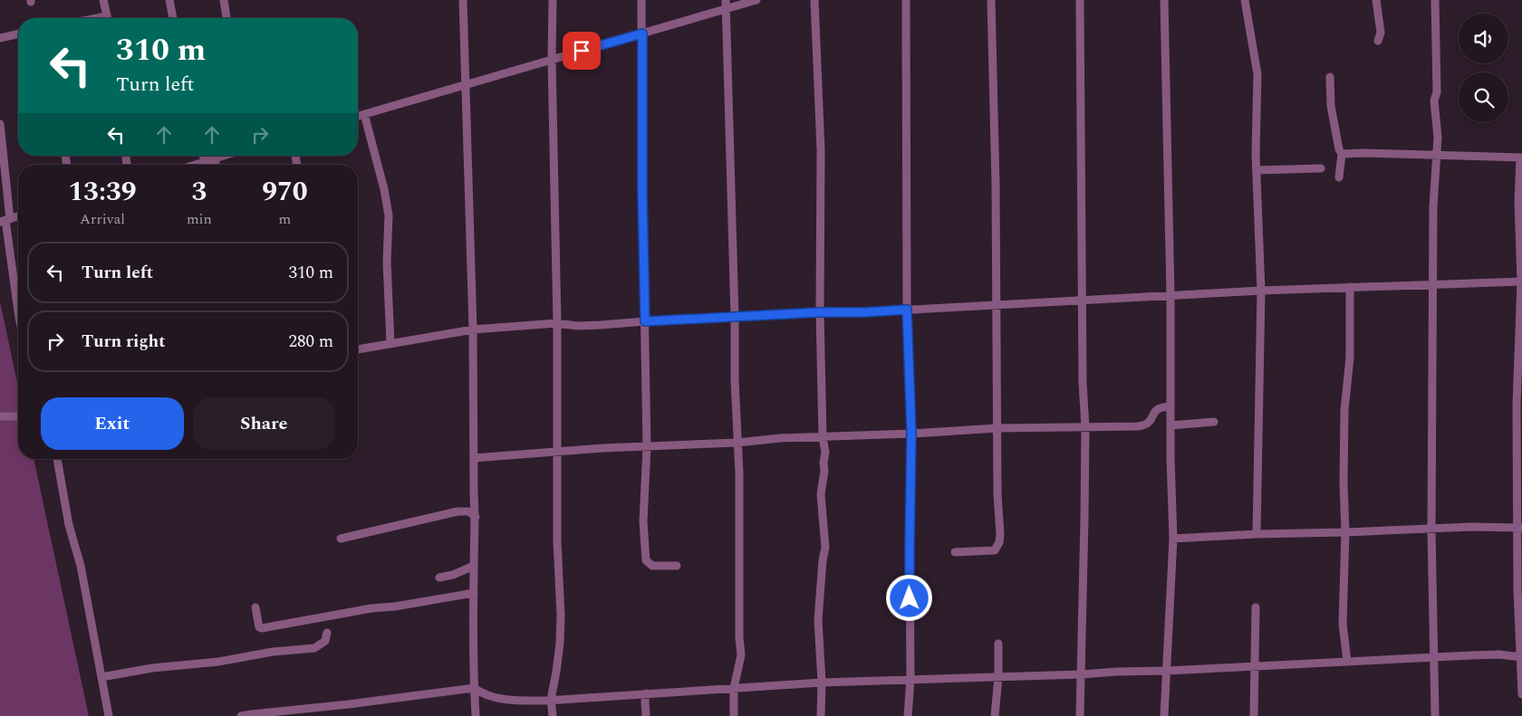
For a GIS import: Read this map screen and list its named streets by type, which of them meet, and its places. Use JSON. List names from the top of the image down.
{
  "page": {
    "turn": ["310 m", "Turn left"],
    "eta": [
      "13:39",
      "Arrival",
      "3",
      "min",
      "970",
      "m"
    ],
    "list": [
      {
        "name": "Turn left",
        "value": "310 m"
      },
      {
        "name": "Turn right",
        "value": "280 m"
      }
    ],
    "buttons": ["Exit", "Share"]
  }
}
